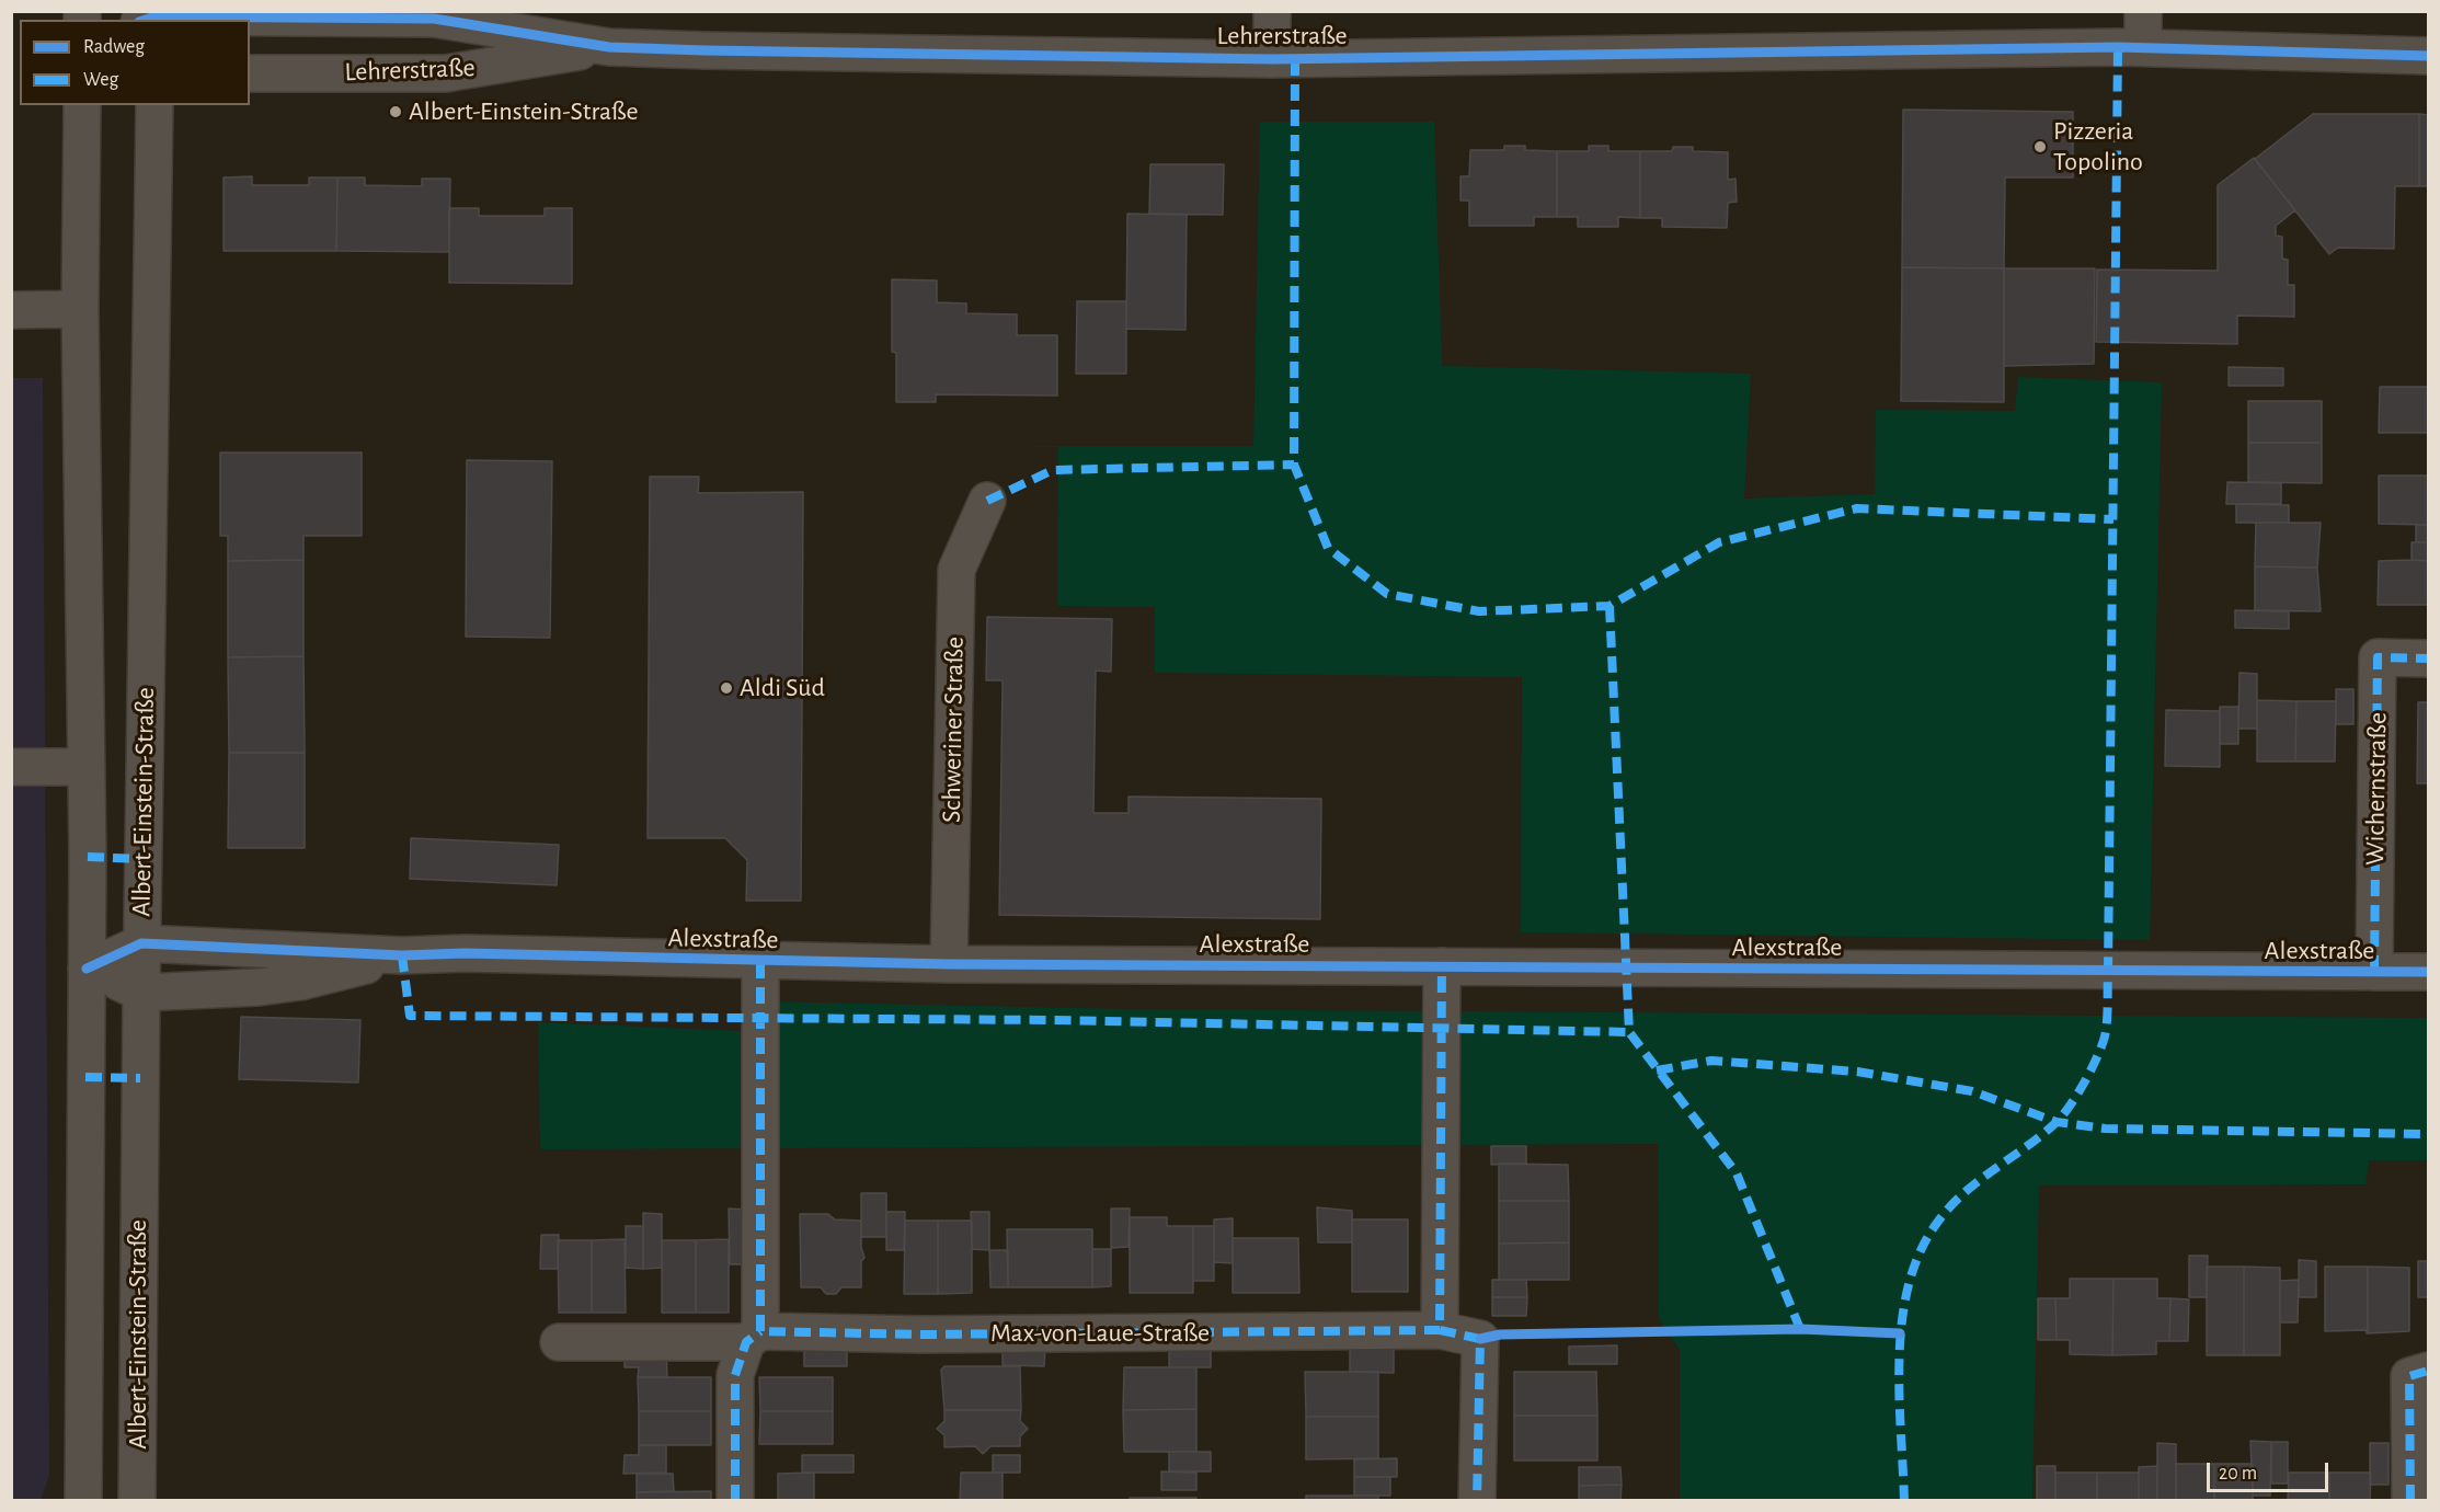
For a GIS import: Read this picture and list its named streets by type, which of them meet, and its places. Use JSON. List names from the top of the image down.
{
  "streets": {
    "street": [
      "Lehrerstraße",
      "Schweriner Straße",
      "Wichernstraße",
      "Albert-Einstein-Straße",
      "Alexstraße",
      "Max-von-Laue-Straße"
    ]
  },
  "crossings": [
    ["Schweriner Straße", "Alexstraße"],
    ["Wichernstraße", "Alexstraße"],
    ["Albert-Einstein-Straße", "Alexstraße"]
  ],
  "places": ["Albert-Einstein-Straße", "Pizzeria Topolino", "Aldi Süd"],
  "legend": ["Radweg", "Weg"],
  "scale_bar": "20 m"
}
